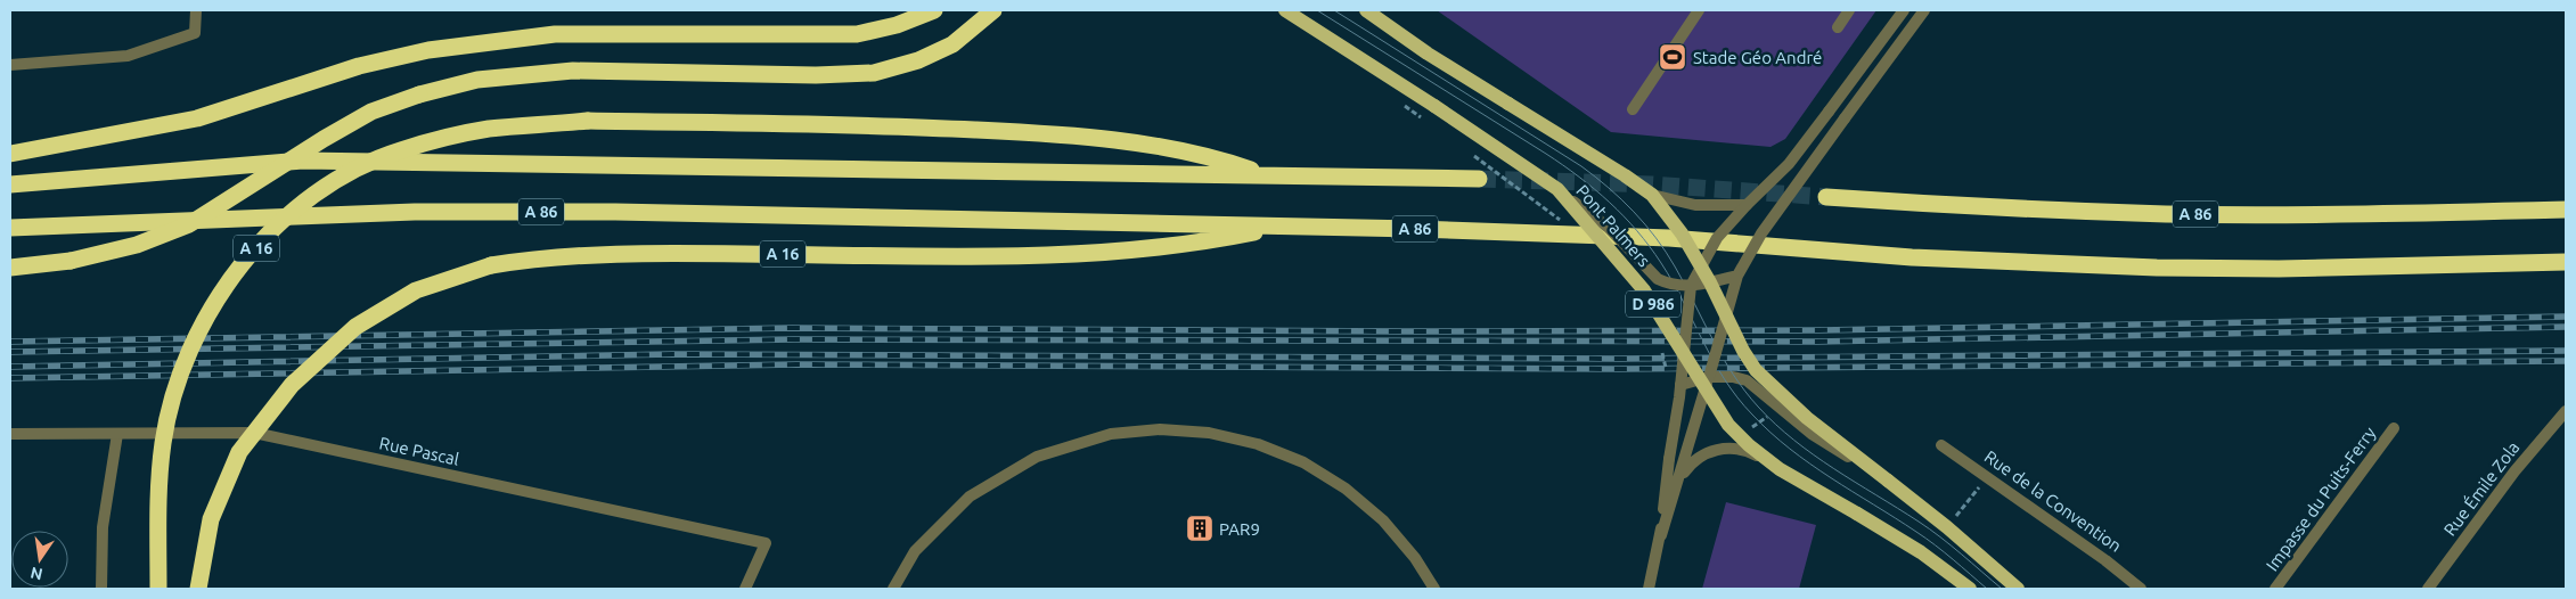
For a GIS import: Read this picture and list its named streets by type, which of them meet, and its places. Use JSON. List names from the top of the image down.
{
  "streets": {
    "highway": ["A 86", "A 16"],
    "main road": ["Pont Palmers", "D 986"],
    "street": [
      "Rue Pascal",
      "Rue Émile Zola",
      "Impasse du Puits-Ferry",
      "Rue de la Convention"
    ]
  },
  "crossings": [
    ["A 86", "A 16"]
  ],
  "places": {
    "sports": ["Stade Géo André"],
    "building": ["PAR9"]
  },
  "north": "bottom"
}
